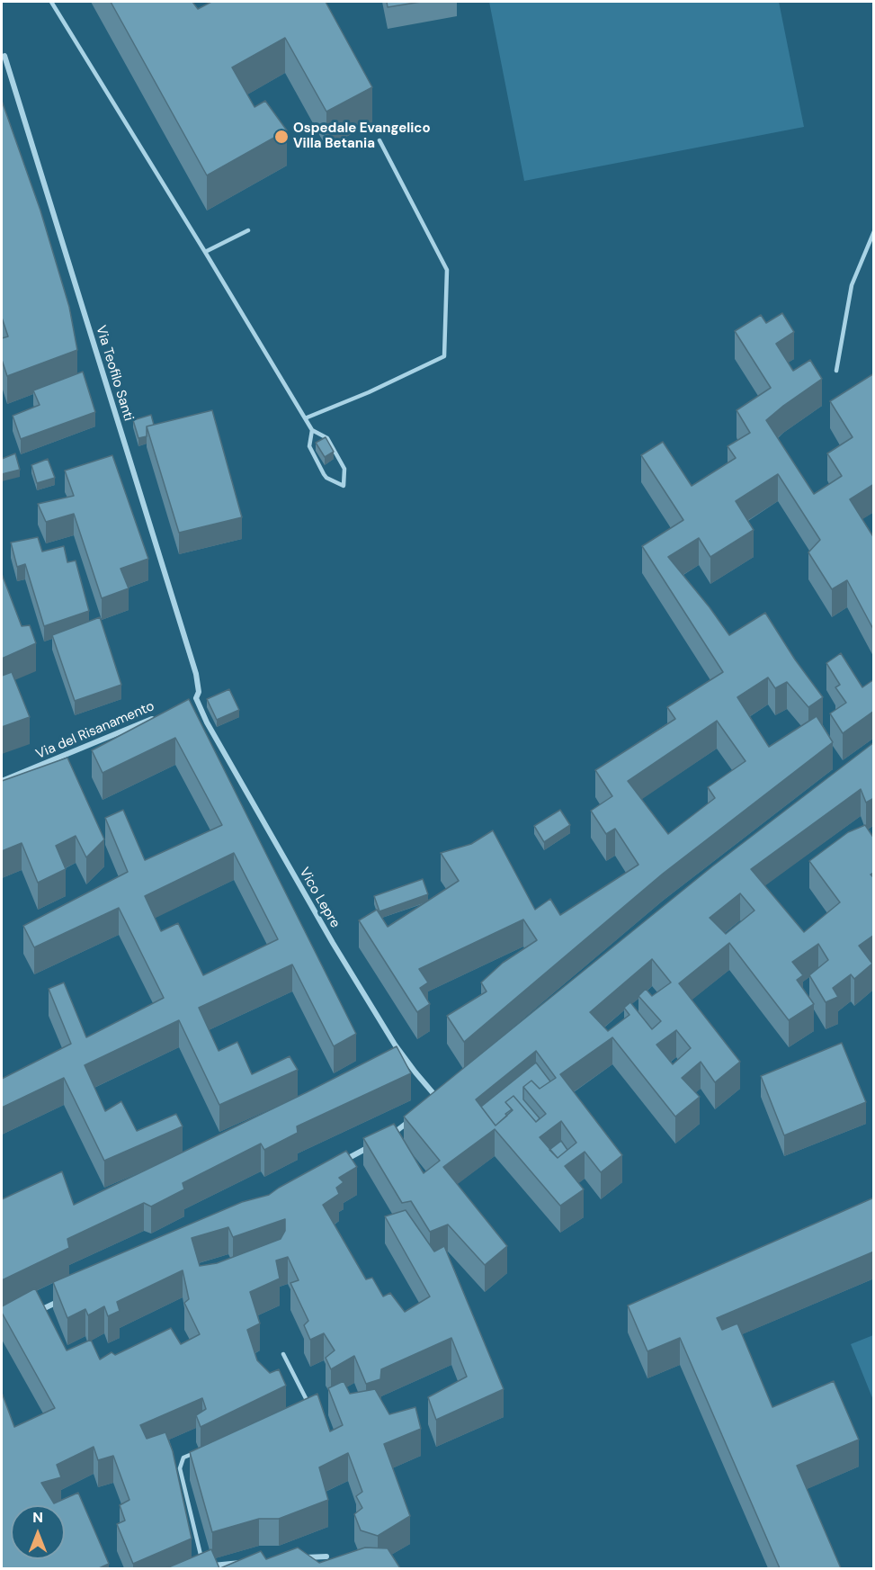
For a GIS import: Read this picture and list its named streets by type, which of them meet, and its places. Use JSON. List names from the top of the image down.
{
  "streets": {
    "street": ["Via Teofilo Santi", "Via del Risanamento", "Vico Lepre"]
  },
  "crossings": [
    ["Via Teofilo Santi", "Vico Lepre"]
  ],
  "places": ["Ospedale Evangelico Villa Betania"],
  "north": "top"
}
